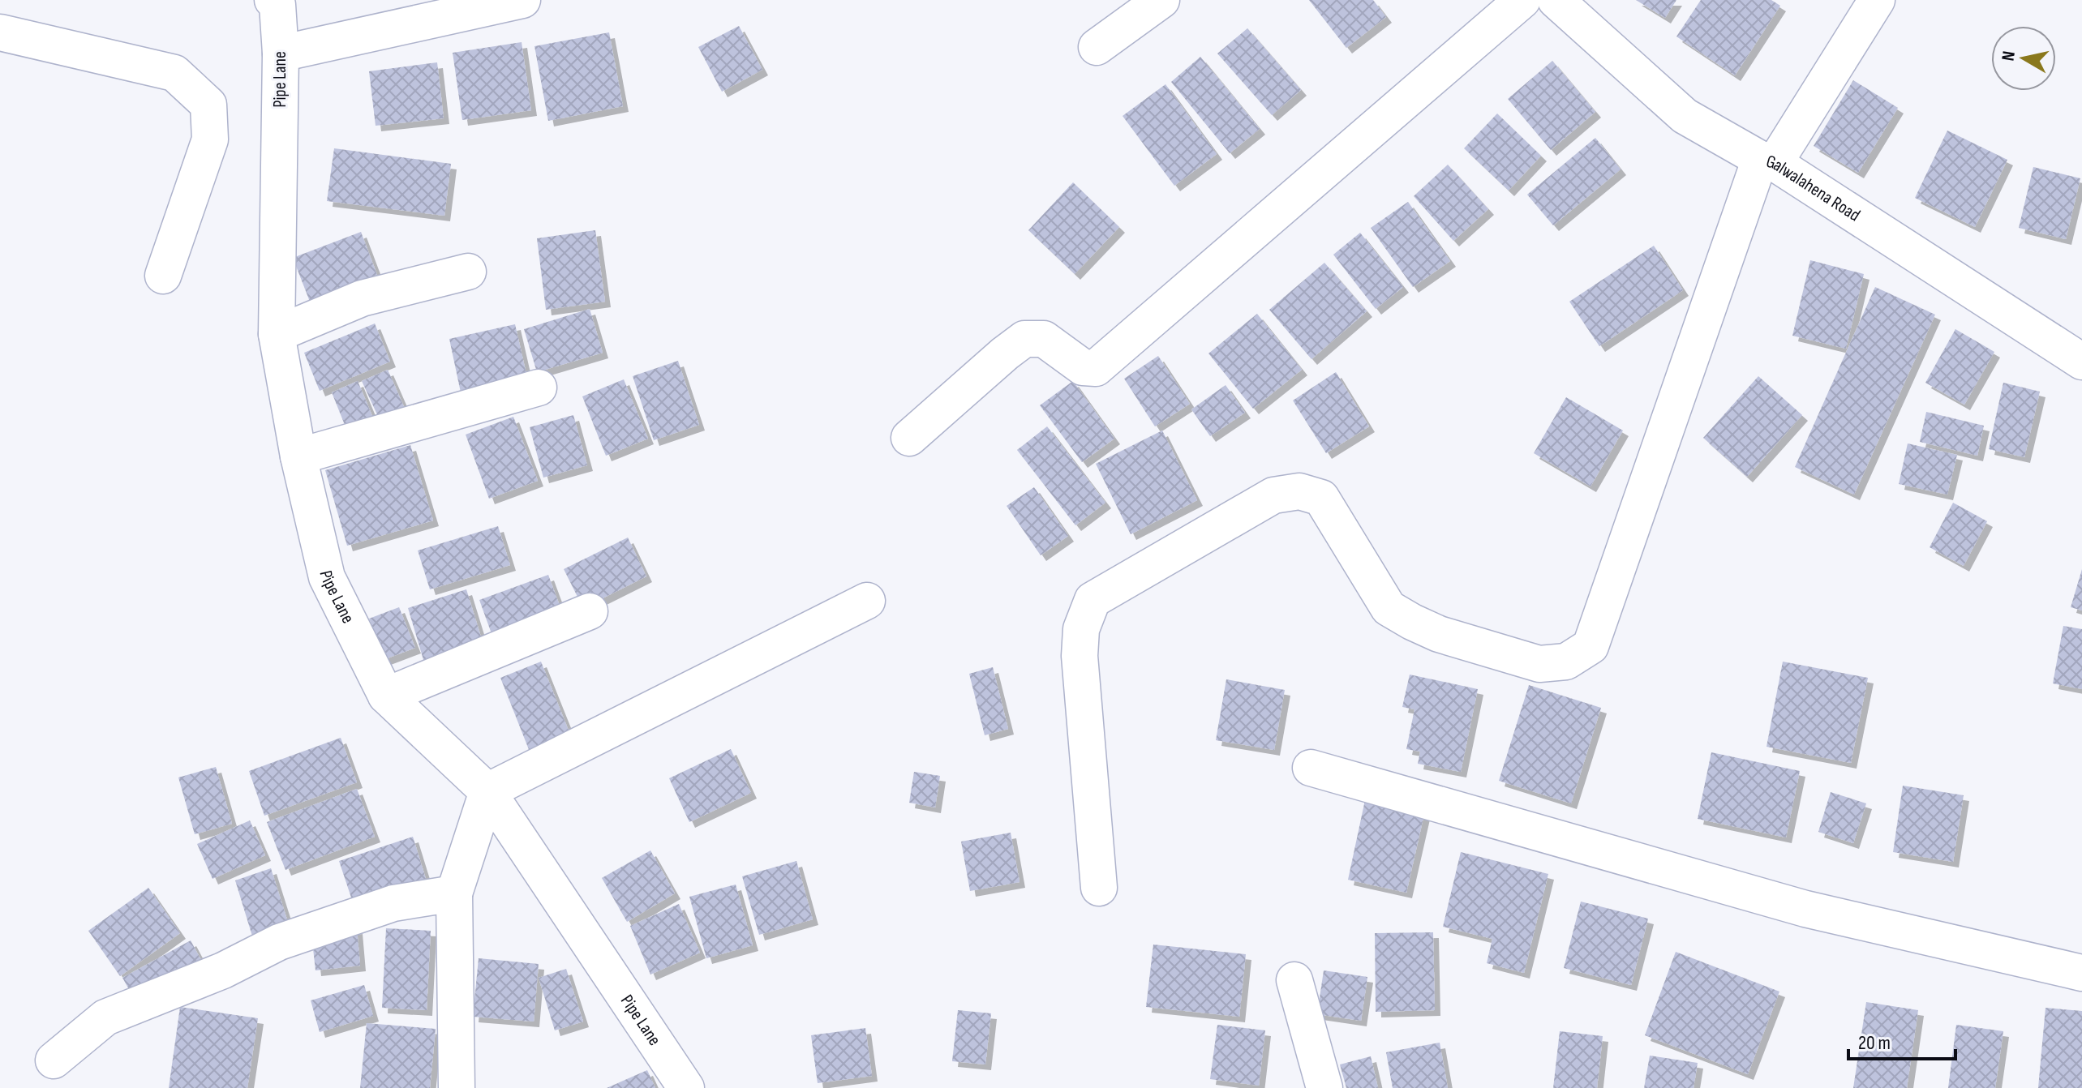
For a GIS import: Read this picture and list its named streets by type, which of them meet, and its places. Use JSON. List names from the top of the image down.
{
  "streets": {
    "street": ["Pipe Lane", "Galwalahena Road"]
  },
  "scale_bar": "20 m",
  "north": "left"
}
